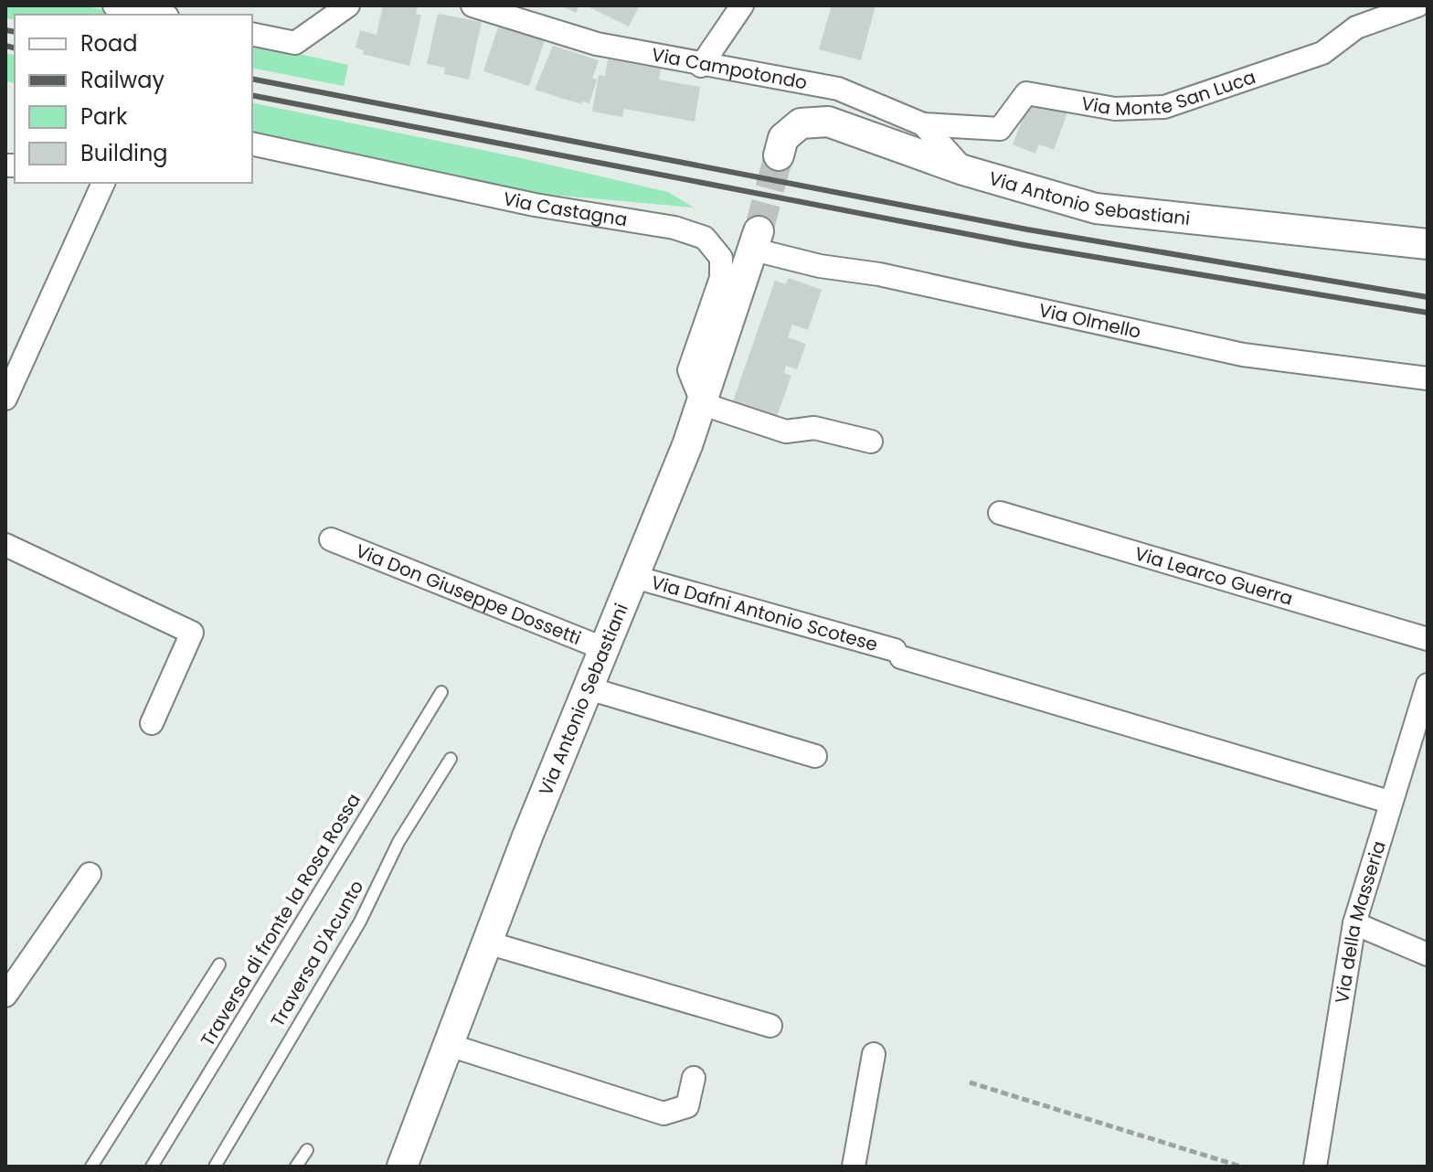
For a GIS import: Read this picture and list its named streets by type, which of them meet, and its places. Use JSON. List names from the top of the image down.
{
  "streets": {
    "street": [
      "Via Campotondo",
      "Via Monte San Luca",
      "Via Antonio Sebastiani",
      "Via Castagna",
      "Via Olmello",
      "Via Learco Guerra",
      "Via Don Giuseppe Dossetti",
      "Via Dafni Antonio Scotese",
      "Via della Masseria"
    ],
    "lane": ["Traversa di fronte la Rosa Rossa", "Traversa D'Acunto"]
  },
  "crossings": [
    ["Via Campotondo", "Via Monte San Luca"],
    ["Via Campotondo", "Via Antonio Sebastiani"],
    ["Via Antonio Sebastiani", "Via Castagna"],
    ["Via Antonio Sebastiani", "Via Olmello"],
    ["Via Antonio Sebastiani", "Via Don Giuseppe Dossetti"],
    ["Via Antonio Sebastiani", "Via Dafni Antonio Scotese"],
    ["Via Dafni Antonio Scotese", "Via della Masseria"]
  ],
  "legend": [
    "Road",
    "Railway",
    "Park",
    "Building"
  ]
}
